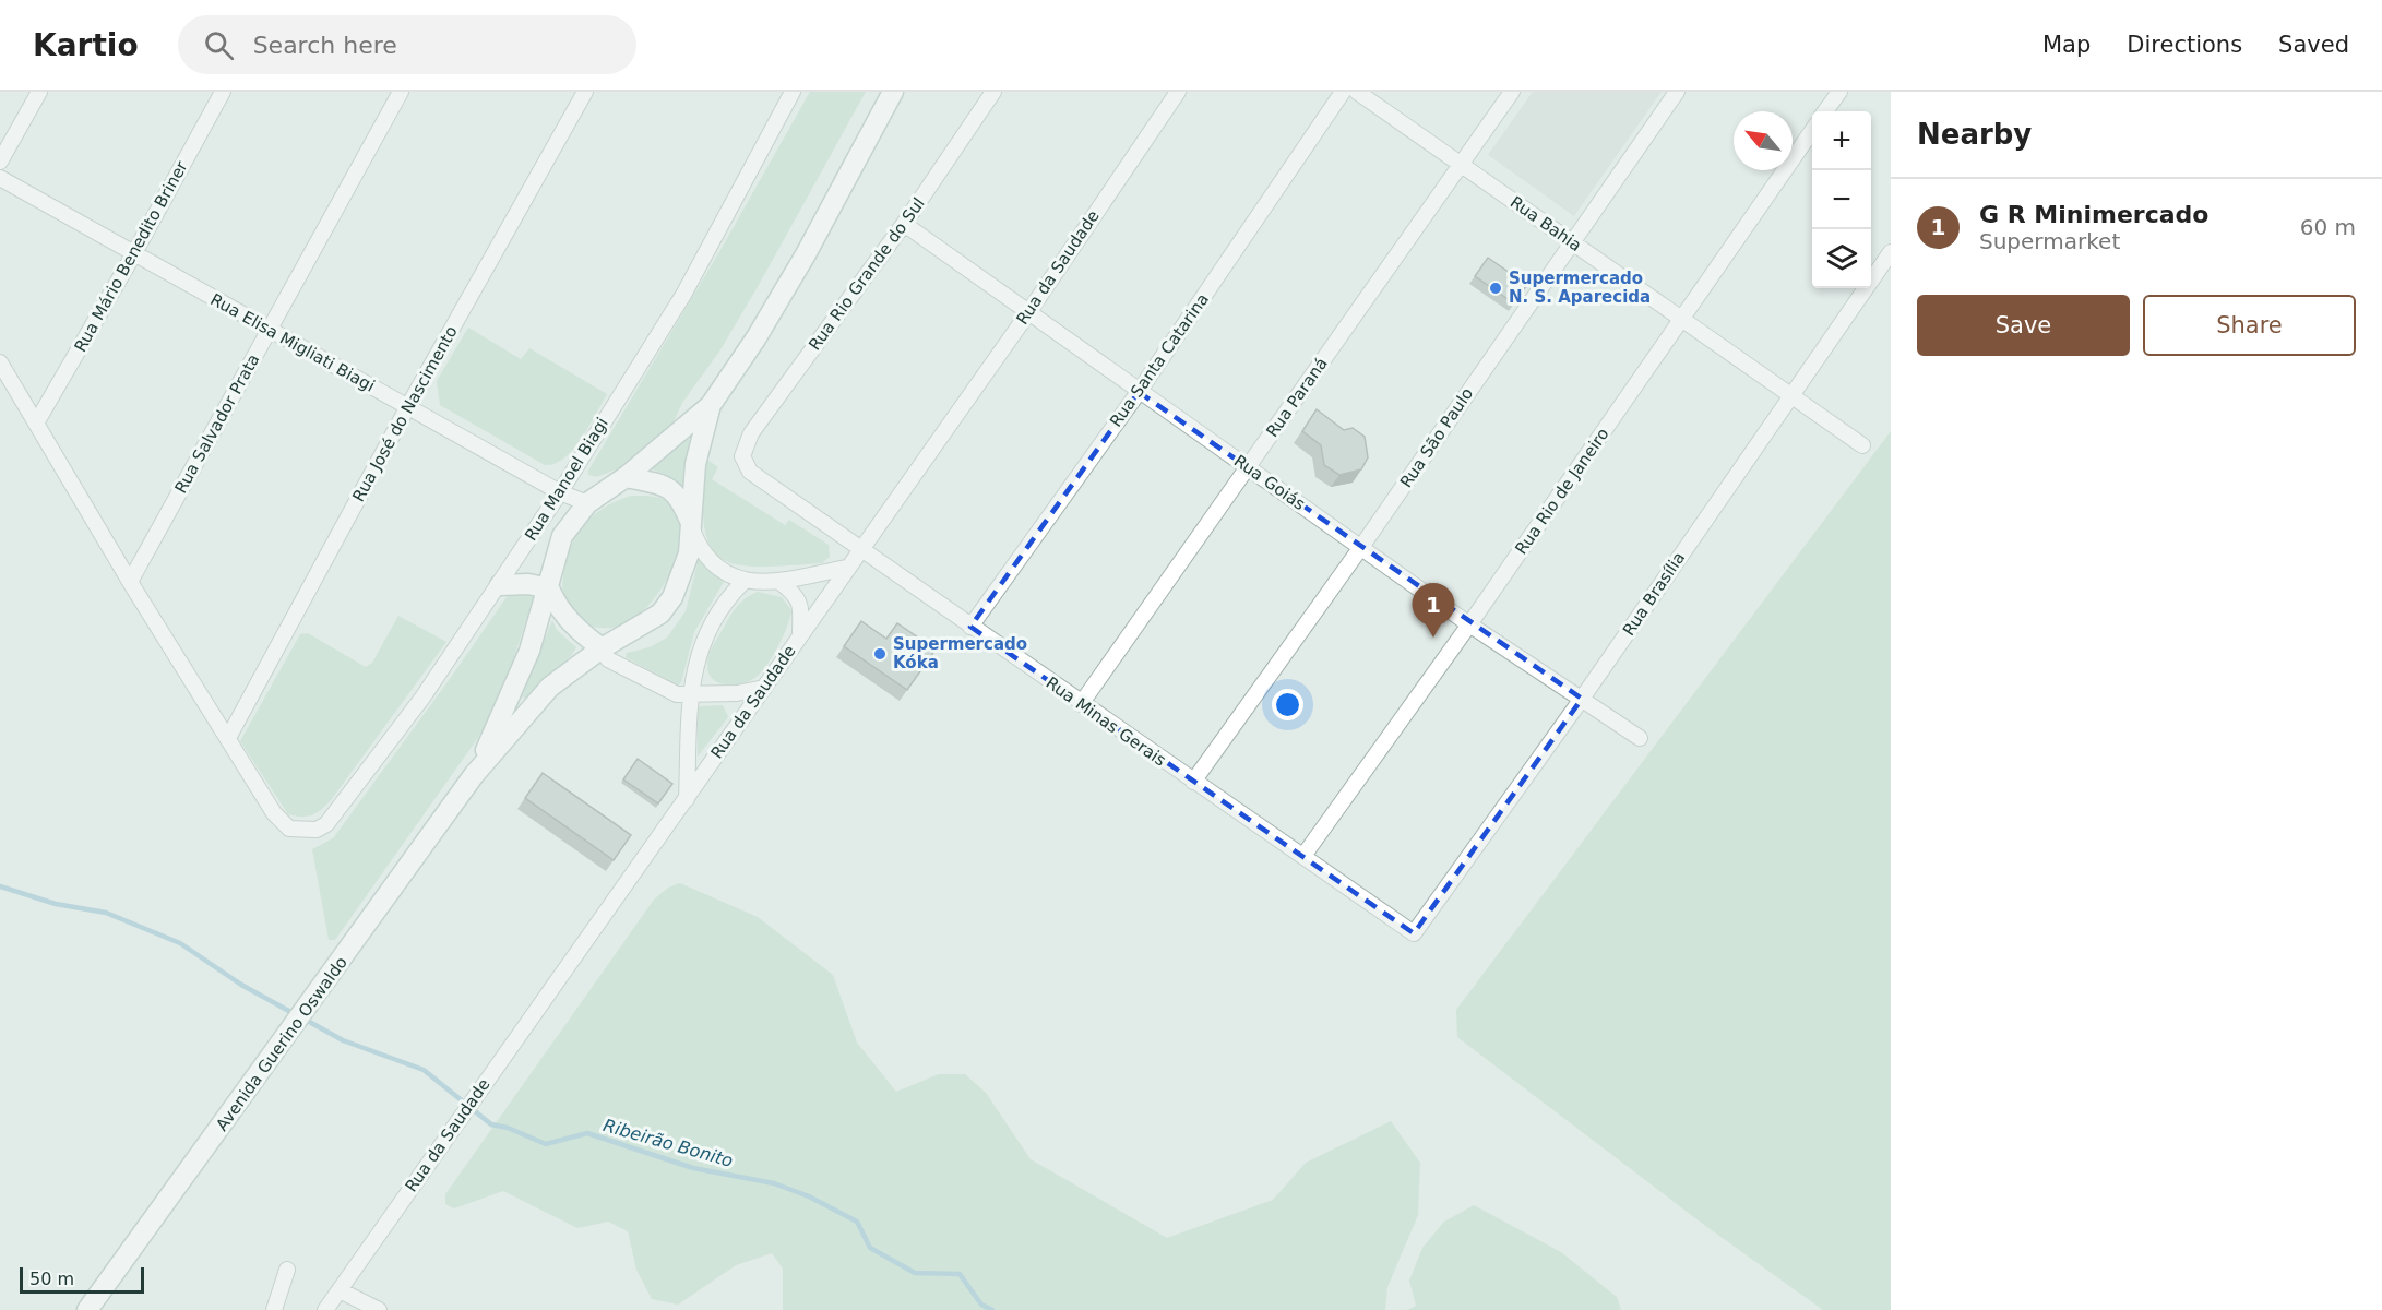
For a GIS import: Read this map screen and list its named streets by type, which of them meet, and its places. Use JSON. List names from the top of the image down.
{
  "streets": {
    "main road": ["Avenida Guerino Oswaldo"],
    "street": [
      "Rua Bahia",
      "Rua Mário Benedito Briner",
      "Rua da Saudade",
      "Rua Rio Grande do Sul",
      "Rua Elisa Migliati Biagi",
      "Rua Santa Catarina",
      "Rua Paraná",
      "Rua José do Nascimento",
      "Rua Salvador Prata",
      "Rua São Paulo",
      "Rua Manoel Biagi",
      "Rua Goiás",
      "Rua Rio de Janeiro",
      "Rua Brasília",
      "Rua Minas Gerais"
    ]
  },
  "crossings": [
    ["Rua Bahia", "Rua Paraná"],
    ["Rua Bahia", "Rua São Paulo"],
    ["Rua Bahia", "Rua Rio de Janeiro"],
    ["Rua Bahia", "Rua Brasília"],
    ["Rua Mário Benedito Briner", "Rua Elisa Migliati Biagi"],
    ["Rua da Saudade", "Rua Goiás"],
    ["Rua da Saudade", "Rua Minas Gerais"],
    ["Rua Rio Grande do Sul", "Rua Goiás"],
    ["Rua Rio Grande do Sul", "Rua Minas Gerais"],
    ["Rua Elisa Migliati Biagi", "Rua José do Nascimento"],
    ["Rua Elisa Migliati Biagi", "Rua Salvador Prata"],
    ["Rua Elisa Migliati Biagi", "Rua Manoel Biagi"],
    ["Rua Elisa Migliati Biagi", "Avenida Guerino Oswaldo"],
    ["Rua Santa Catarina", "Rua Goiás"],
    ["Rua Santa Catarina", "Rua Minas Gerais"],
    ["Rua Paraná", "Rua Goiás"],
    ["Rua Paraná", "Rua Minas Gerais"],
    ["Rua José do Nascimento", "Rua Manoel Biagi"],
    ["Rua São Paulo", "Rua Goiás"],
    ["Rua São Paulo", "Rua Minas Gerais"],
    ["Rua Goiás", "Rua Rio de Janeiro"],
    ["Rua Goiás", "Rua Brasília"],
    ["Rua Rio de Janeiro", "Rua Minas Gerais"],
    ["Rua Brasília", "Rua Minas Gerais"]
  ],
  "water": ["Ribeirão Bonito"],
  "places": ["Supermercado N. S. Aparecida", "Supermercado Kóka"],
  "scale_bar": "50 m",
  "north": "top left",
  "page": {
    "header": "Kartio",
    "search": "Search here",
    "nav": ["Map", "Directions", "Saved"],
    "heading": "Nearby",
    "map_buttons": ["+", "−"],
    "list": [
      {
        "mark": "1",
        "name": "G R Minimercado",
        "note": "Supermarket",
        "value": "60 m"
      }
    ],
    "buttons": ["Save", "Share"],
    "pins": "1",
    "scale": "50 m"
  }
}
